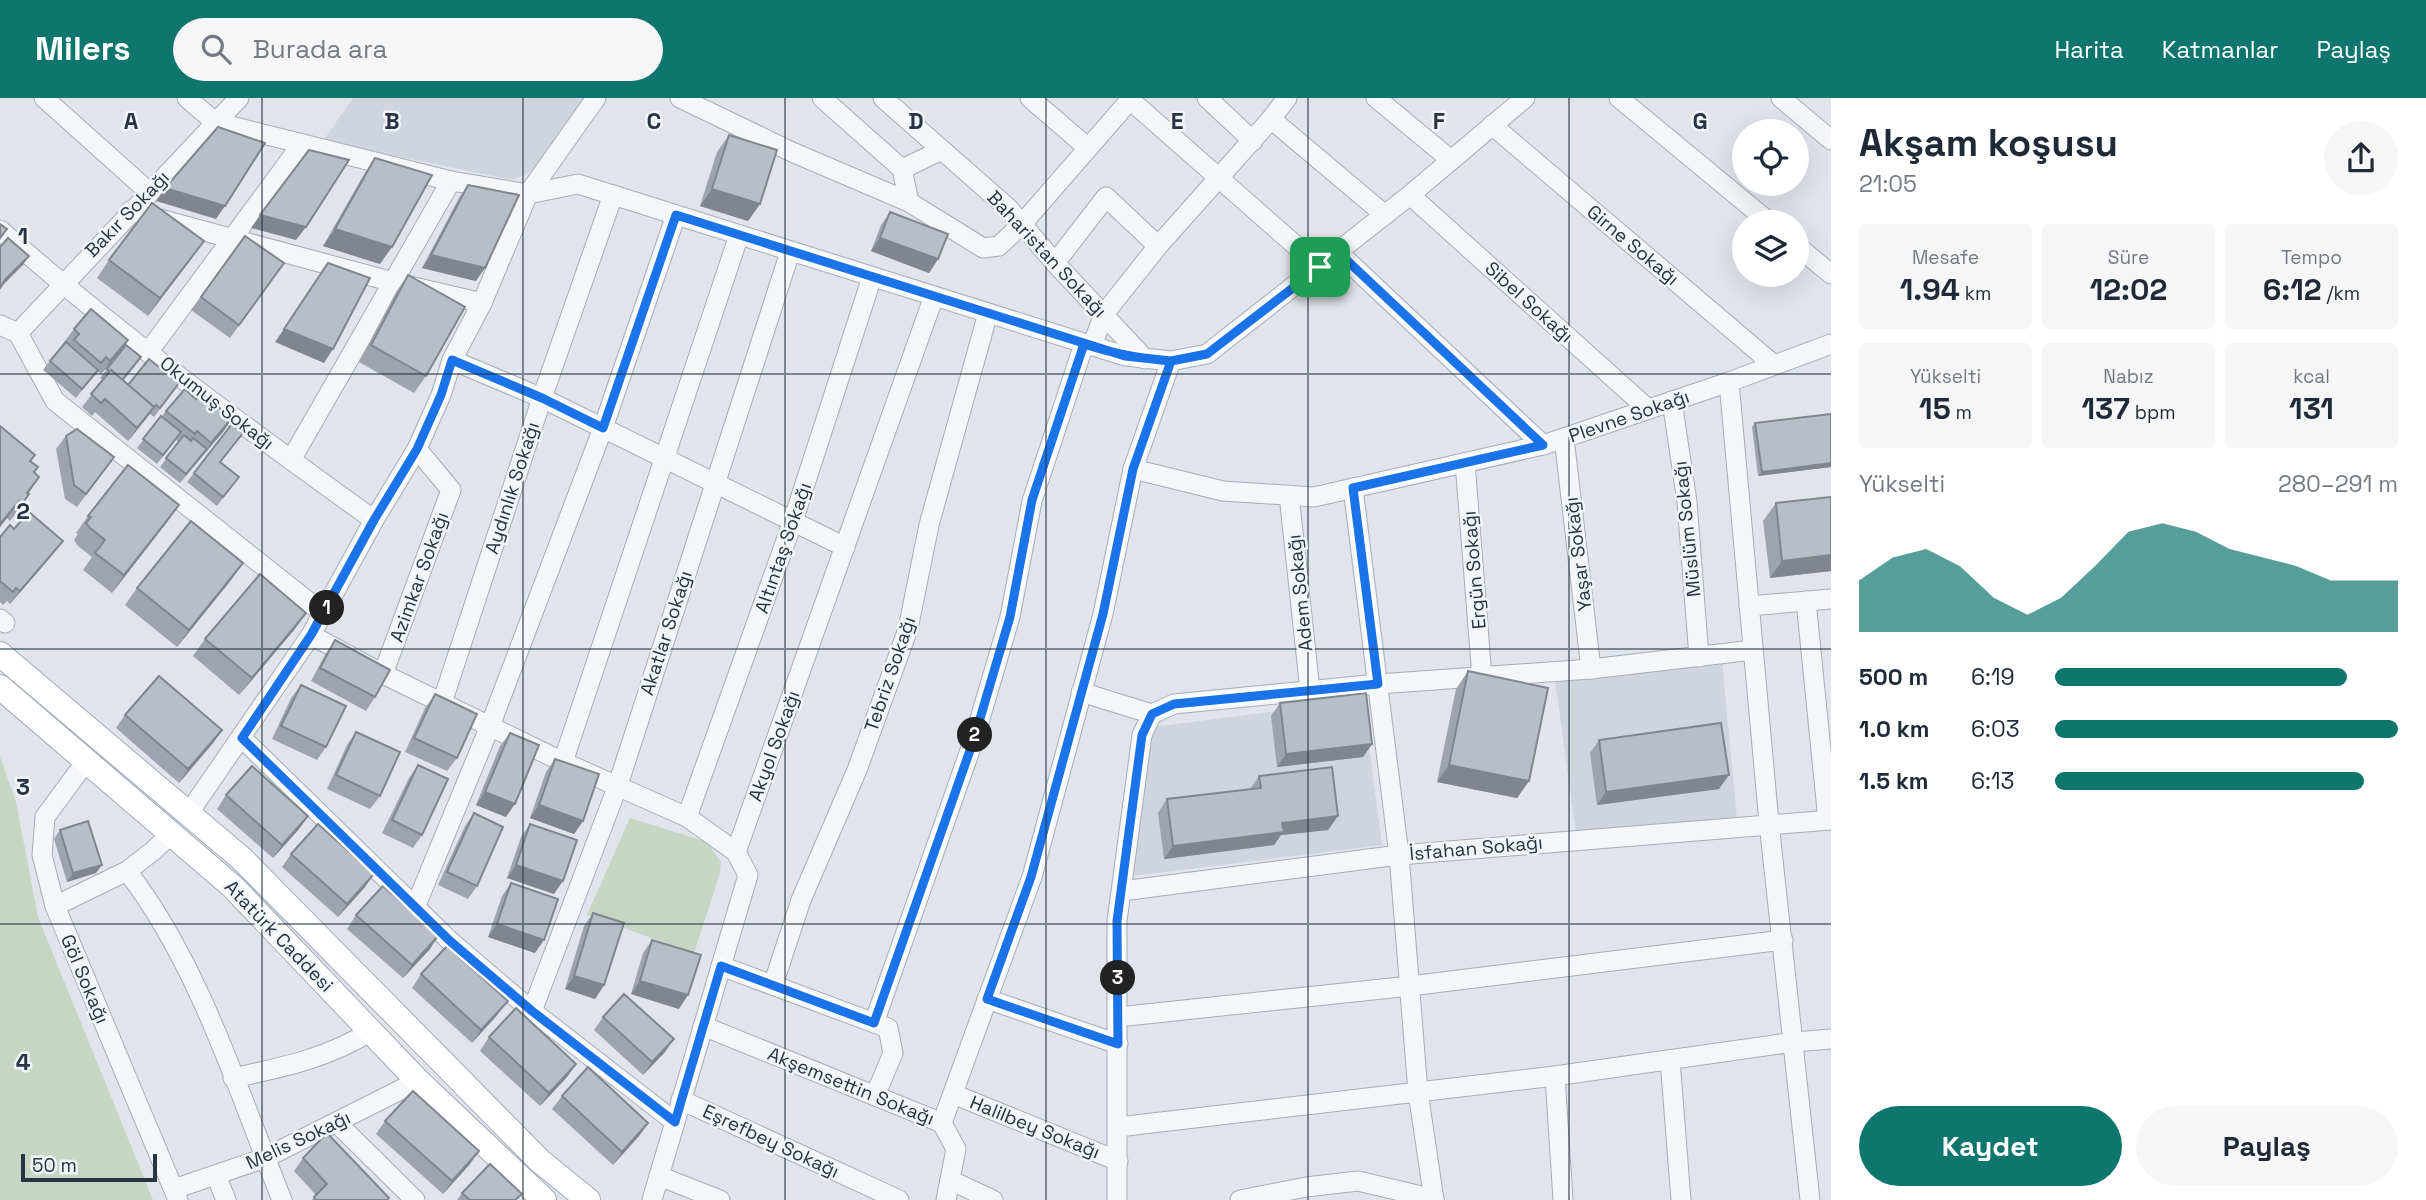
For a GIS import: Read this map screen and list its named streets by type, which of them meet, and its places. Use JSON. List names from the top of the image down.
{
  "streets": {
    "main road": ["Atatürk Caddesi"],
    "street": [
      "Bakır Sokağı",
      "Girne Sokağı",
      "Baharistan Sokağı",
      "Sibel Sokağı",
      "Okumuş Sokağı",
      "Plevne Sokağı",
      "Aydınlık Sokağı",
      "Müslüm Sokağı",
      "Altıntaş Sokağı",
      "Yaşar Sokağı",
      "Ergün Sokağı",
      "Azimkar Sokağı",
      "Adem Sokağı",
      "Akatlar Sokağı",
      "Tebriz Sokağı",
      "Akyol Sokağı",
      "İsfahan Sokağı",
      "Göl Sokağı",
      "Akşemsettin Sokağı",
      "Halilbey Sokağı",
      "Melis Sokağı",
      "Eşrefbey Sokağı"
    ]
  },
  "crossings": [
    ["Bakır Sokağı", "Okumuş Sokağı"],
    ["Girne Sokağı", "Plevne Sokağı"],
    ["Sibel Sokağı", "Plevne Sokağı"],
    ["Plevne Sokağı", "Müslüm Sokağı"],
    ["Plevne Sokağı", "Yaşar Sokağı"],
    ["Plevne Sokağı", "Ergün Sokağı"],
    ["Plevne Sokağı", "Adem Sokağı"],
    ["Atatürk Caddesi", "Göl Sokağı"],
    ["Atatürk Caddesi", "Melis Sokağı"],
    ["Göl Sokağı", "Melis Sokağı"]
  ],
  "scale_bar": "50 m",
  "page": {
    "header": "Milers",
    "search": "Burada ara",
    "nav": ["Harita", "Katmanlar", "Paylaş"],
    "heading": ["Akşam koşusu", "21:05"],
    "stats": [
      ["Mesafe", "1.94 km"],
      ["Süre", "12:02"],
      ["Tempo", "6:12 /km"],
      ["Yükselti", "15 m"],
      ["Nabız", "137 bpm"],
      ["kcal", "131"]
    ],
    "chart": ["Yükselti", "280–291 m"],
    "pins": ["1", "2", "3"],
    "list": [
      {
        "name": "500 m",
        "note": "6:19"
      },
      {
        "name": "1.0 km",
        "note": "6:03"
      },
      {
        "name": "1.5 km",
        "note": "6:13"
      }
    ],
    "buttons": ["Kaydet", "Paylaş"],
    "scale": "50 m"
  },
  "grid": {
    "columns": [
      "A",
      "B",
      "C",
      "D",
      "E",
      "F",
      "G"
    ],
    "rows": [
      "1",
      "2",
      "3",
      "4"
    ]
  }
}
